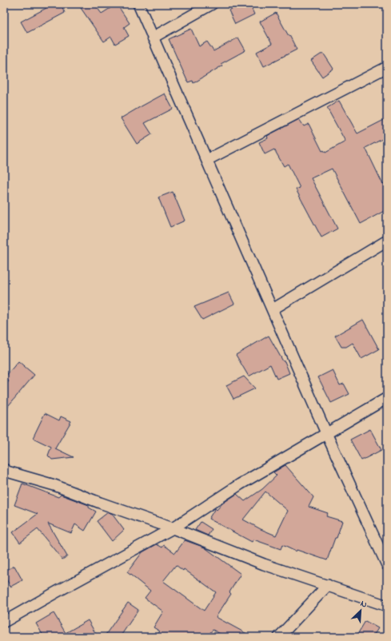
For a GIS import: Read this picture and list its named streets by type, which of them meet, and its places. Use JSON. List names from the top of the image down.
{
  "north": "top right"
}
